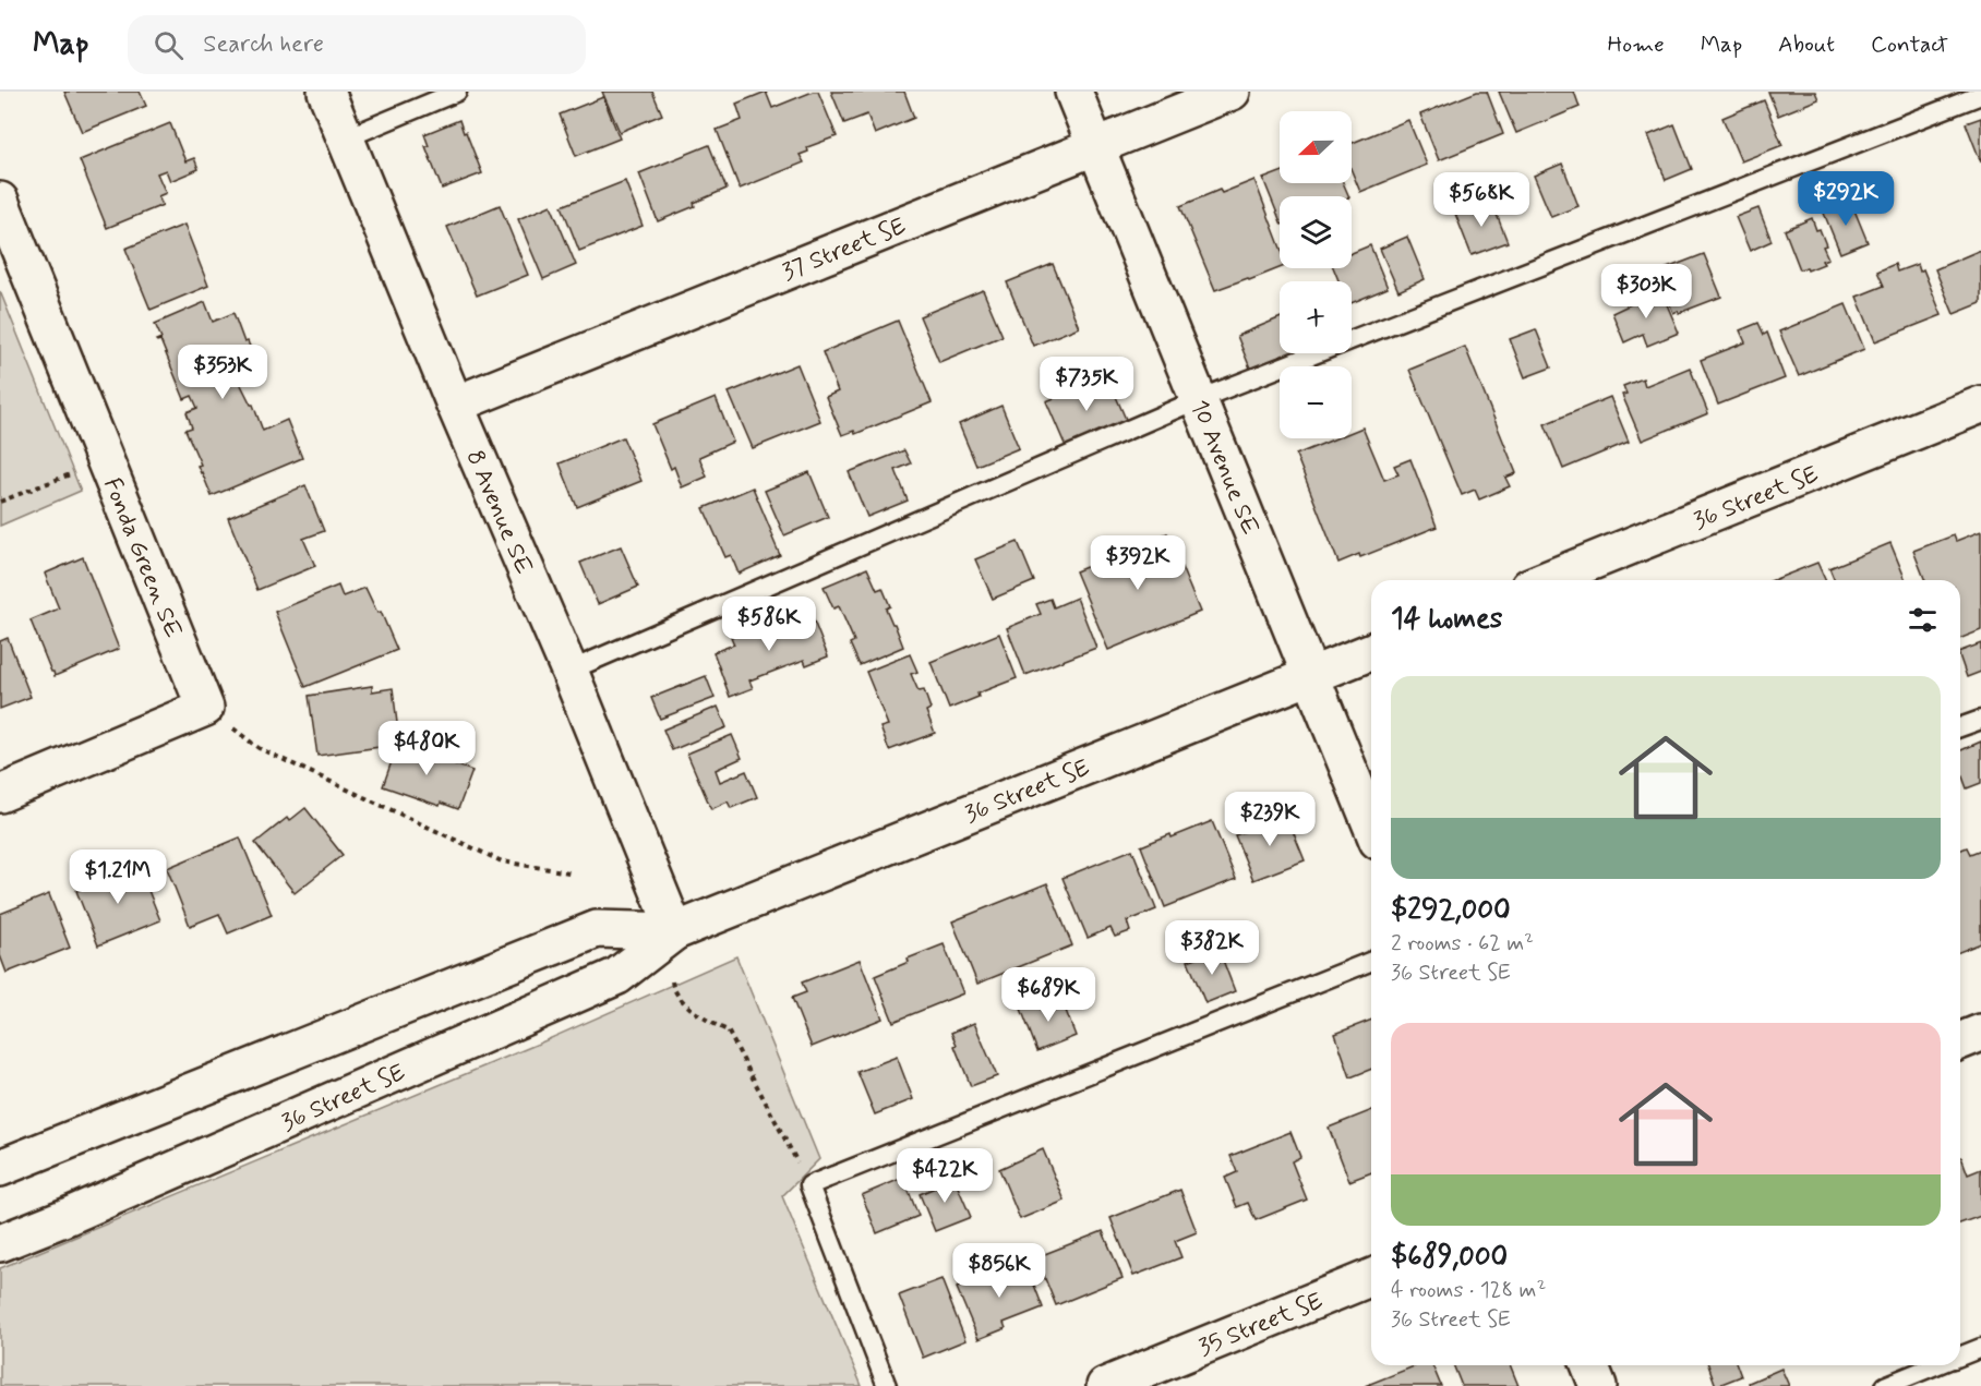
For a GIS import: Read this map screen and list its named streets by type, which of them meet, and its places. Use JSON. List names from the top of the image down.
{
  "streets": {
    "street": [
      "37 Street SE",
      "10 Avenue SE",
      "36 Street SE",
      "8 Avenue SE",
      "Fonda Green SE",
      "35 Street SE"
    ]
  },
  "crossings": [
    ["37 Street SE", "10 Avenue SE"],
    ["37 Street SE", "8 Avenue SE"],
    ["10 Avenue SE", "36 Street SE"],
    ["36 Street SE", "8 Avenue SE"]
  ],
  "north": "left",
  "page": {
    "header": "Map",
    "search": "Search here",
    "nav": [
      "Home",
      "Map",
      "About",
      "Contact"
    ],
    "map_buttons": ["+", "−"],
    "price": [
      "$292K",
      "$568K",
      "$303K",
      "$353K",
      "$735K",
      "$392K",
      "$586K",
      "$480K",
      "$239K",
      "$1.21M",
      "$382K",
      "$689K",
      "$422K",
      "$856K"
    ],
    "heading": "14 homes",
    "list": [
      {
        "name": "$292,000",
        "note": "2 rooms · 62 m² · 36 Street SE"
      },
      {
        "name": "$689,000",
        "note": "4 rooms · 128 m² · 36 Street SE"
      }
    ]
  }
}
